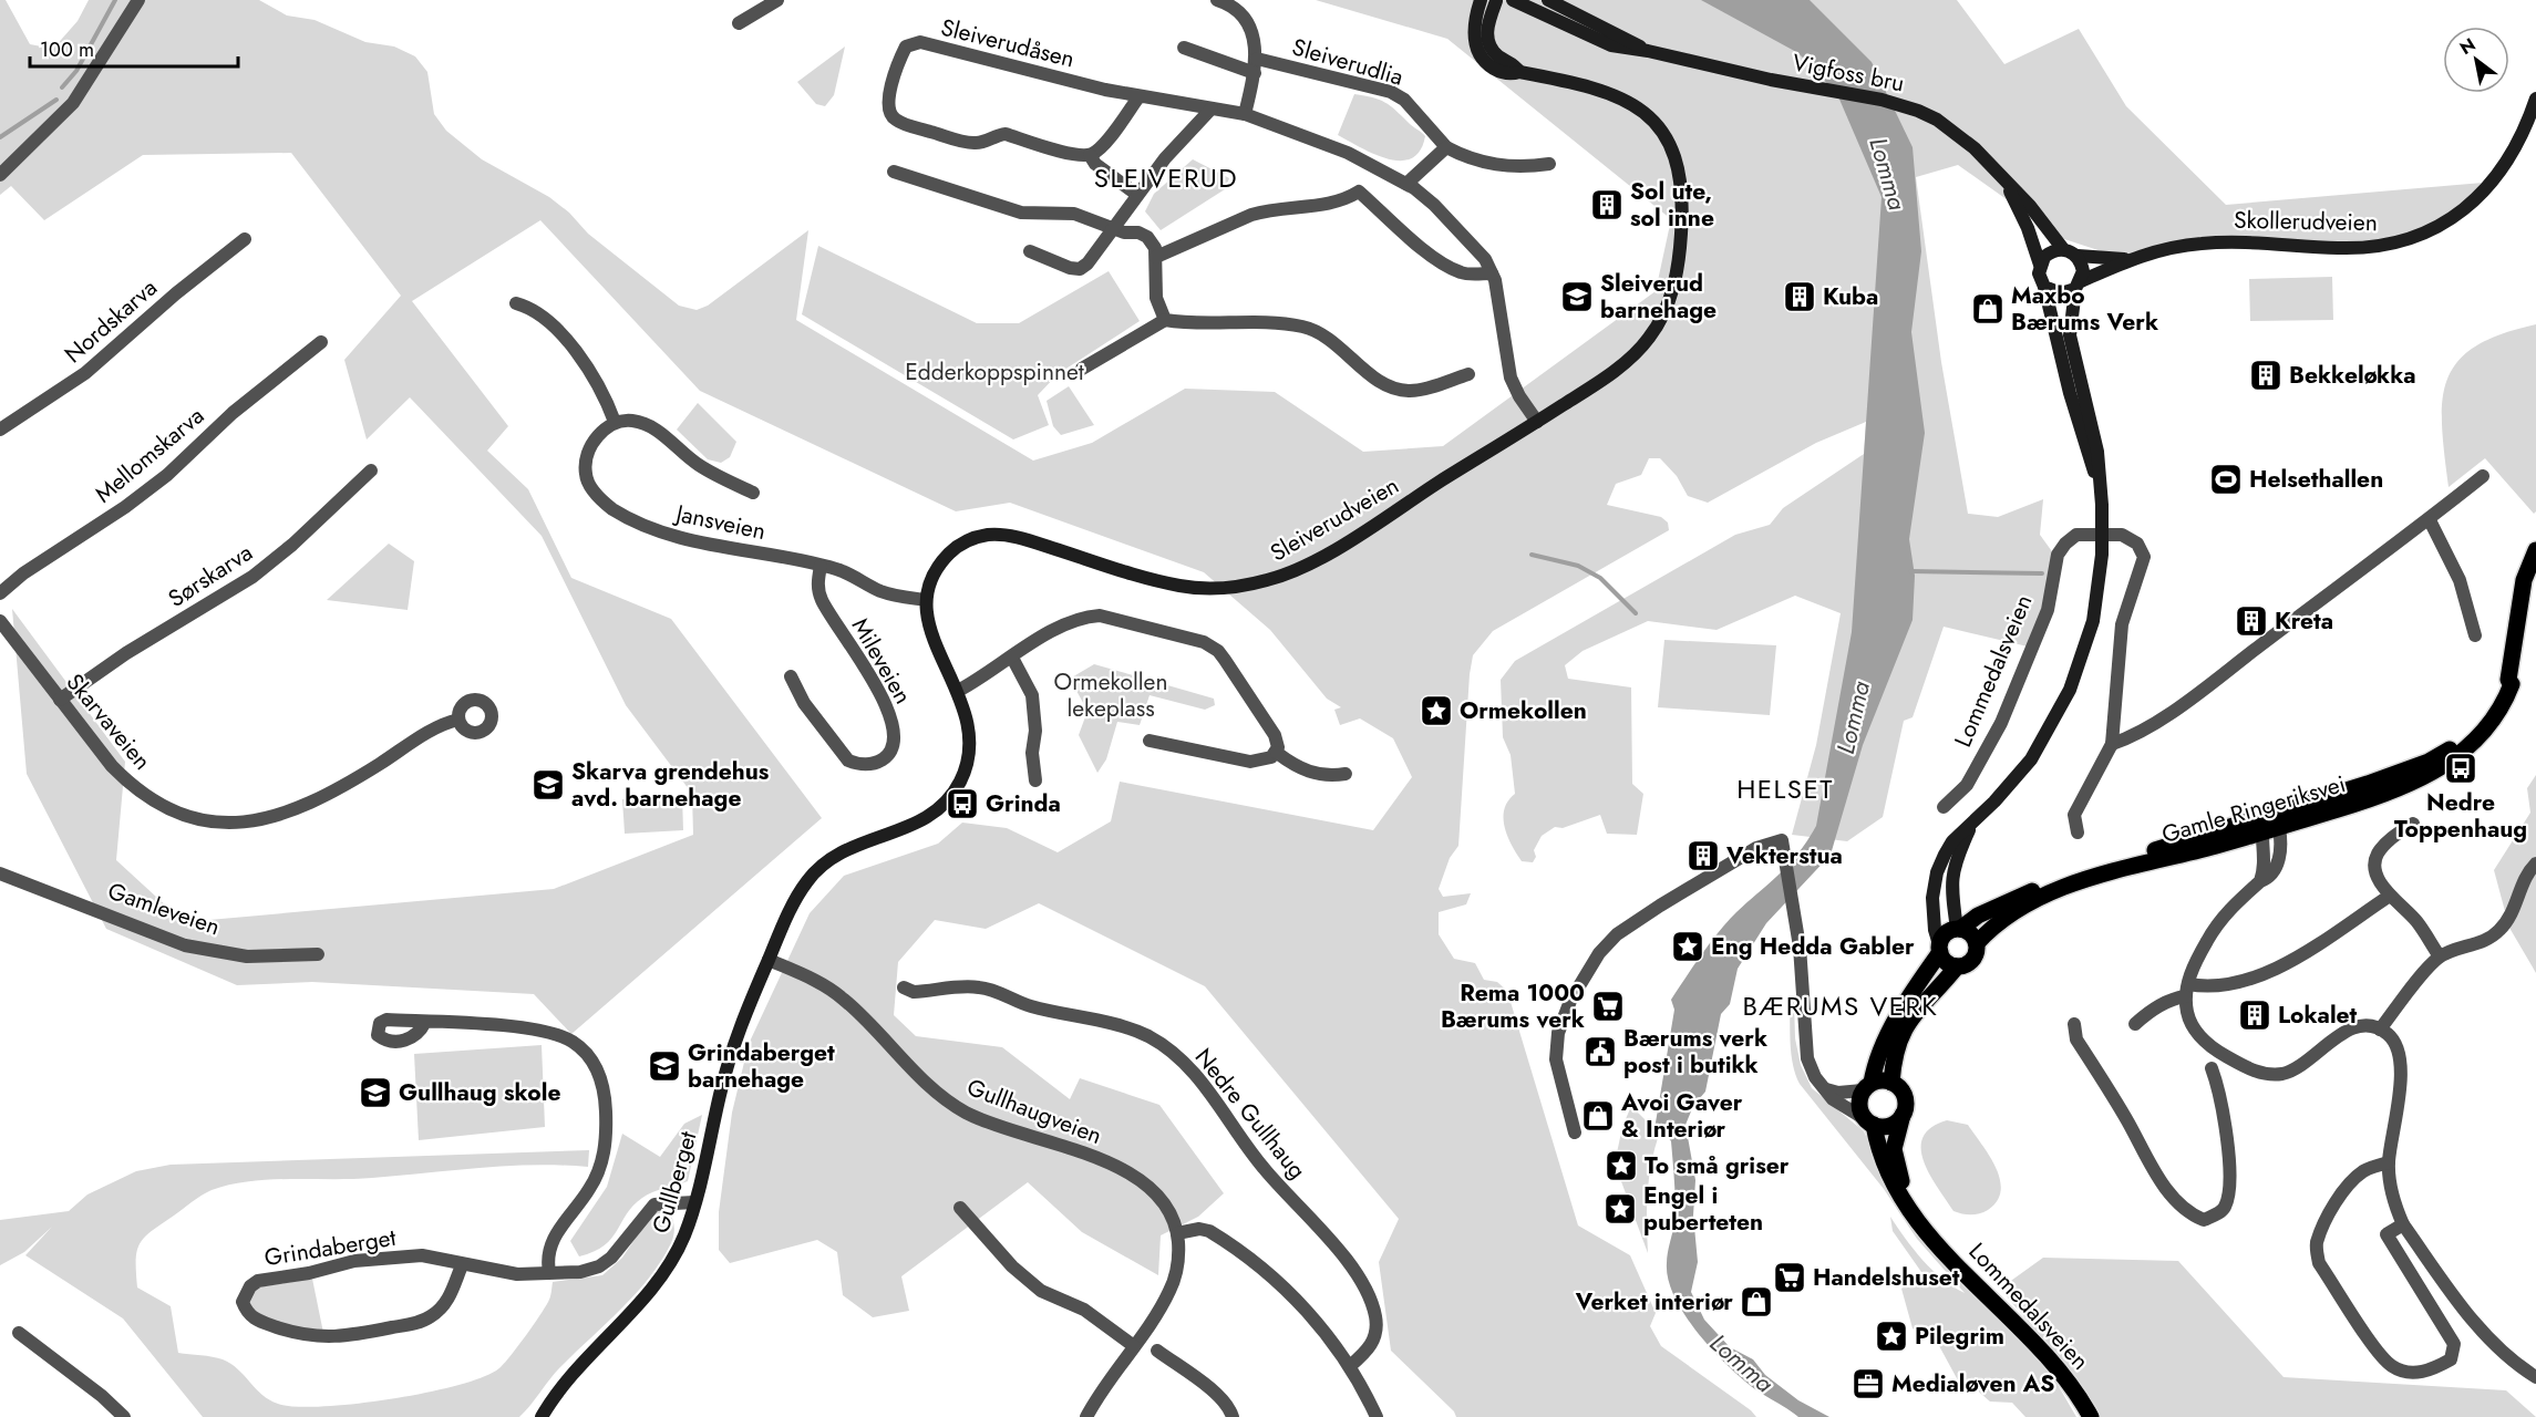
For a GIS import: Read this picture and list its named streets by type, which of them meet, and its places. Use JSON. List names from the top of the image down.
{
  "streets": {
    "main road": ["Lommedalsveien", "Gamle Ringeriksvei"],
    "street": [
      "Sleiverudåsen",
      "Sleiverudlia",
      "Vigfoss bru",
      "Skollerudveien",
      "Nordskarva",
      "Mellomskarva",
      "Sleiverudveien",
      "Jansveien",
      "Sørskarva",
      "Mileveien",
      "Skarvaveien",
      "Gamleveien",
      "Gullhaugveien",
      "Nedre Gullhaug",
      "Gullberget",
      "Grindaberget"
    ]
  },
  "crossings": [
    ["Sleiverudåsen", "Sleiverudlia"],
    ["Sleiverudåsen", "Sleiverudveien"],
    ["Sleiverudveien", "Jansveien"],
    ["Jansveien", "Mileveien"],
    ["Sørskarva", "Skarvaveien"],
    ["Gullhaugveien", "Gullberget"],
    ["Gullberget", "Grindaberget"]
  ],
  "districts": ["SLEIVERUD", "HELSET", "BÆRUMS VERK"],
  "water": ["Lomma"],
  "parks": ["Edderkoppspinnet", "Ormekollen lekeplass"],
  "places": {
    "building": [
      "Sol ute, sol inne",
      "Kuba",
      "Bekkeløkka",
      "Kreta",
      "Vekterstua",
      "Lokalet"
    ],
    "school or university": [
      "Sleiverud barnehage",
      "Skarva grendehus avd. barnehage",
      "Grindaberget barnehage",
      "Gullhaug skole"
    ],
    "shop": ["Maxbo Bærums Verk", "Avoi Gaver & Interiør", "Verket interiør"],
    "sports": ["Helsethallen"],
    "place": [
      "Ormekollen",
      "Eng Hedda Gabler",
      "To små griser",
      "Engel i puberteten",
      "Pilegrim"
    ],
    "bus stop": ["Nedre Toppenhaug", "Grinda"],
    "supermarket": ["Rema 1000 Bærums verk", "Handelshuset"],
    "public building": ["Bærums verk post i butikk"],
    "office": ["Medialøven AS"]
  },
  "scale_bar": "100 m",
  "north": "top left"
}
